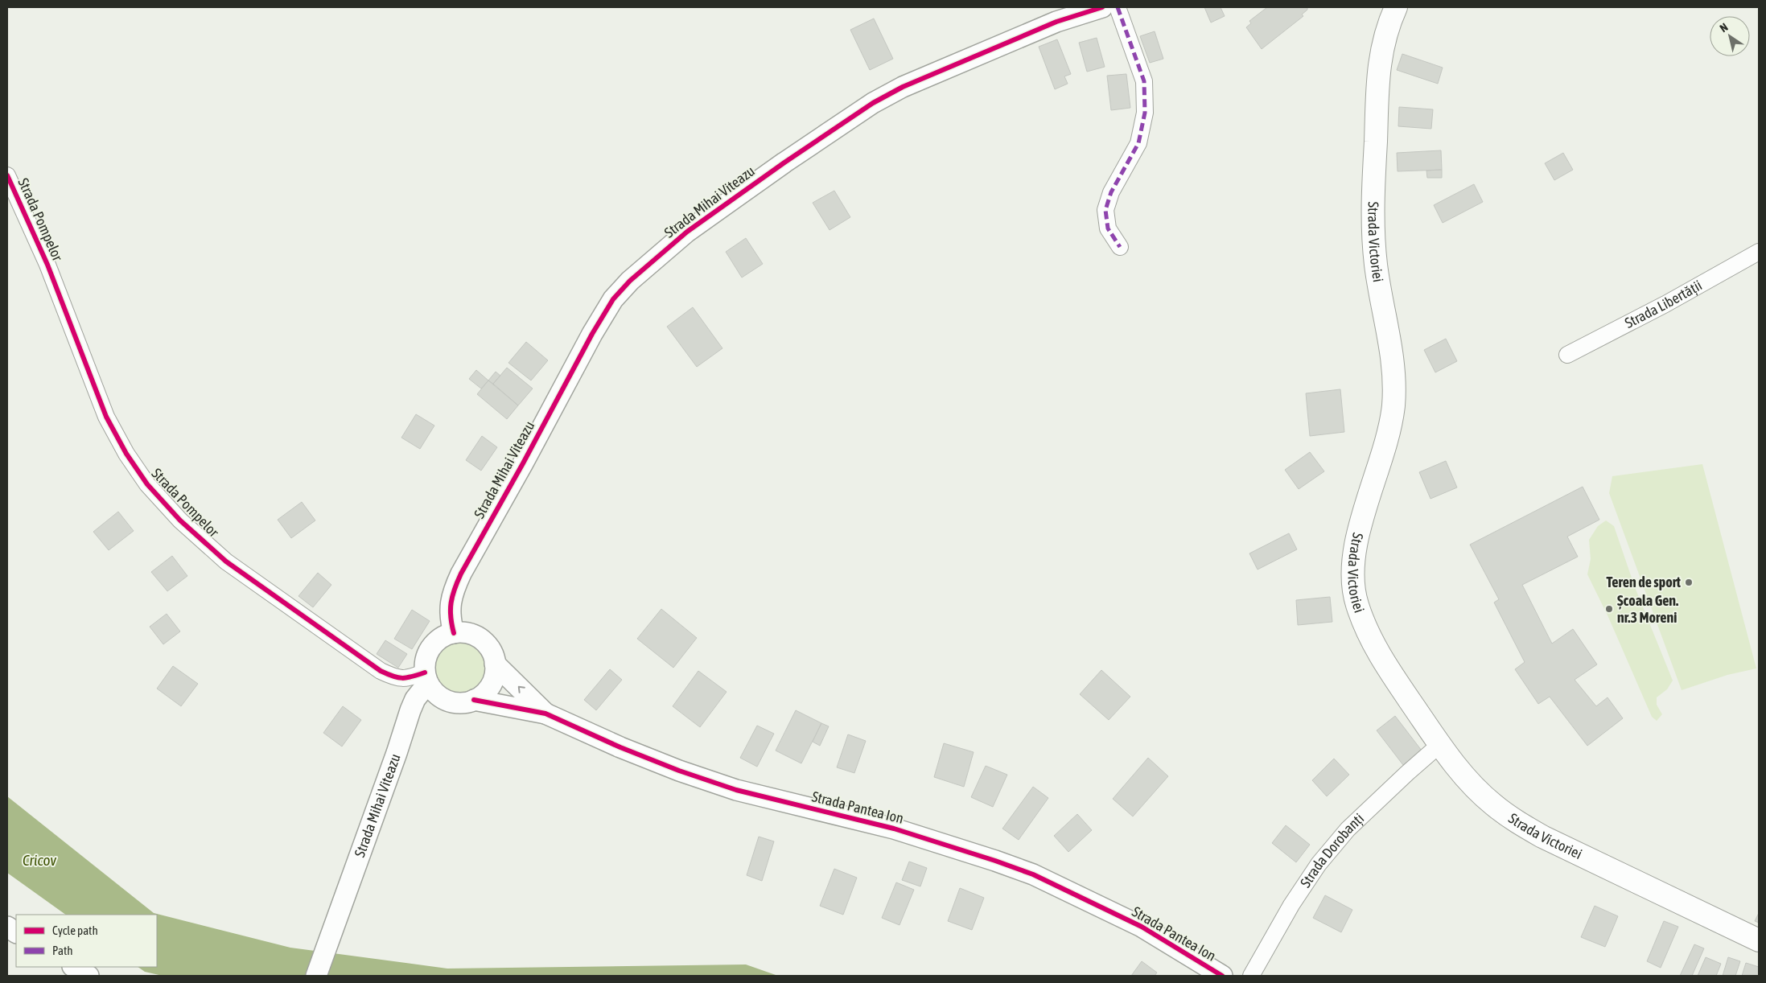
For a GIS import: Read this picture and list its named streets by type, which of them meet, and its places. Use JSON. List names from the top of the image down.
{
  "streets": {
    "main road": ["Strada Victoriei"],
    "street": [
      "Strada Mihai Viteazu",
      "Strada Pompelor",
      "Strada Libertății",
      "Strada Pantea Ion",
      "Strada Dorobanți"
    ]
  },
  "crossings": [
    ["Strada Mihai Viteazu", "Strada Pompelor"],
    ["Strada Mihai Viteazu", "Strada Pantea Ion"],
    ["Strada Pompelor", "Strada Pantea Ion"],
    ["Strada Victoriei", "Strada Dorobanți"]
  ],
  "water": ["Cricov"],
  "places": ["Teren de sport", "Școala Gen. nr.3 Moreni"],
  "legend": ["Cycle path", "Path"],
  "north": "top left"
}
